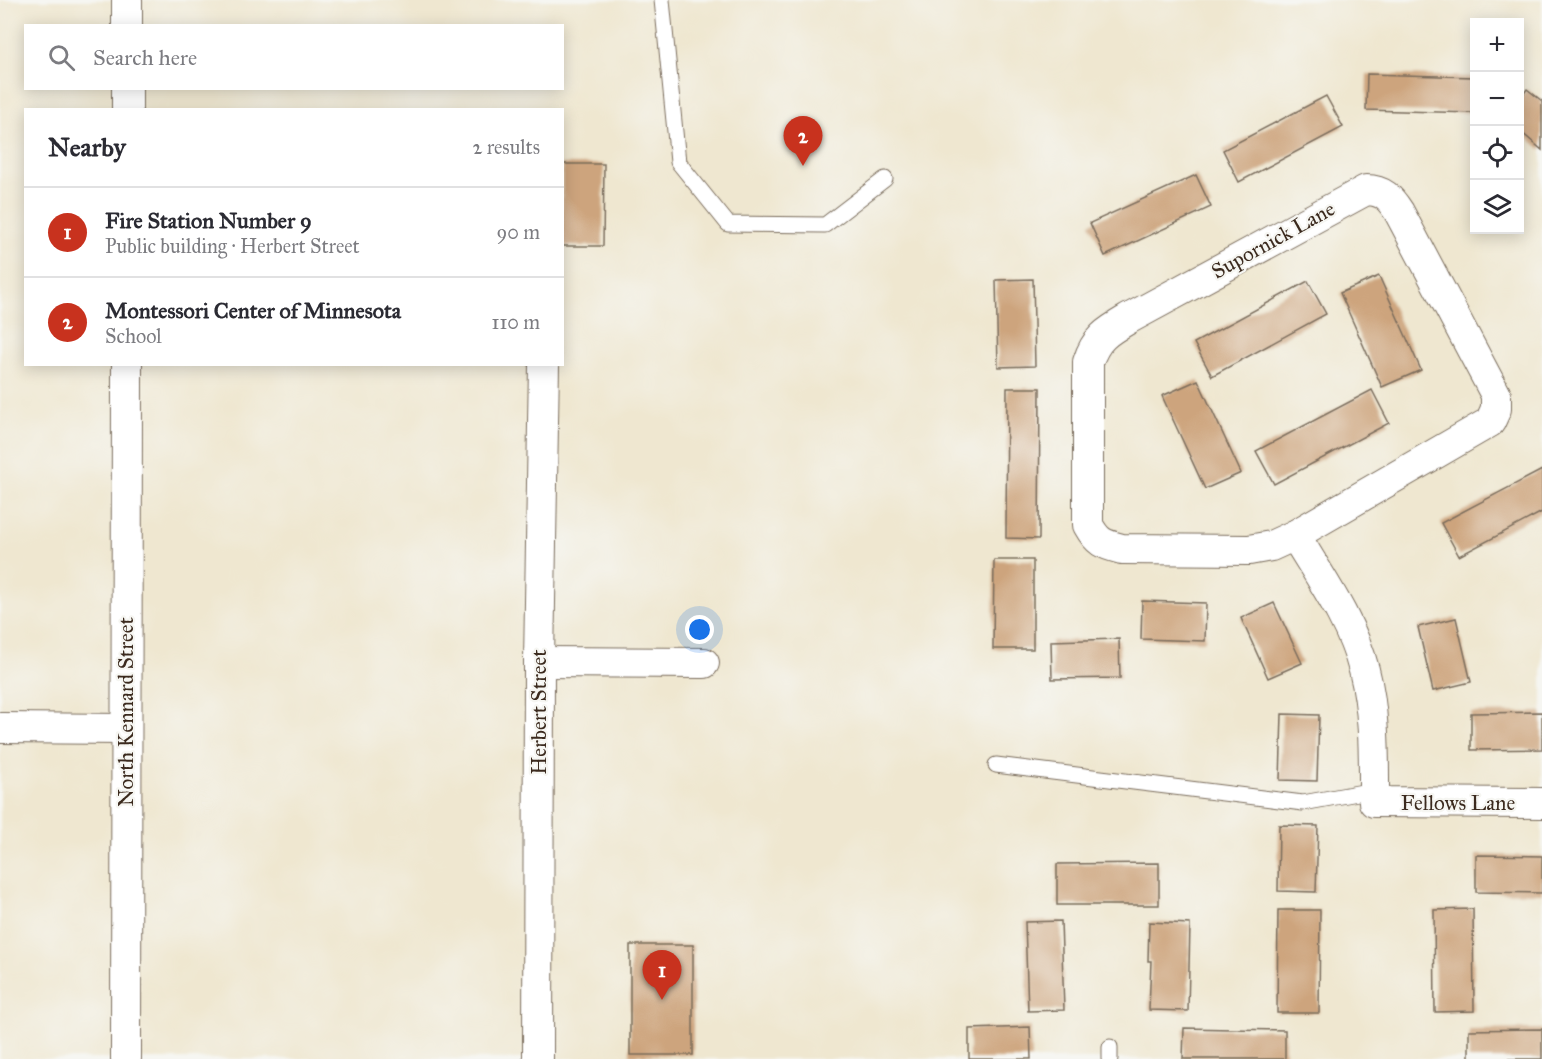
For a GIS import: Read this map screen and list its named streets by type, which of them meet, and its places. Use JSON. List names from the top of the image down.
{
  "streets": {
    "street": [
      "Supornick Lane",
      "North Kennard Street",
      "Herbert Street",
      "Fellows Lane"
    ]
  },
  "page": {
    "map_buttons": ["+", "−"],
    "search": "Search here",
    "heading": ["Nearby", "2 results"],
    "pins": ["2", "1"],
    "list": [
      {
        "mark": "1",
        "name": "Fire Station Number 9",
        "note": "Public building · Herbert Street",
        "value": "90 m"
      },
      {
        "mark": "2",
        "name": "Montessori Center of Minnesota",
        "note": "School",
        "value": "110 m"
      }
    ]
  }
}
